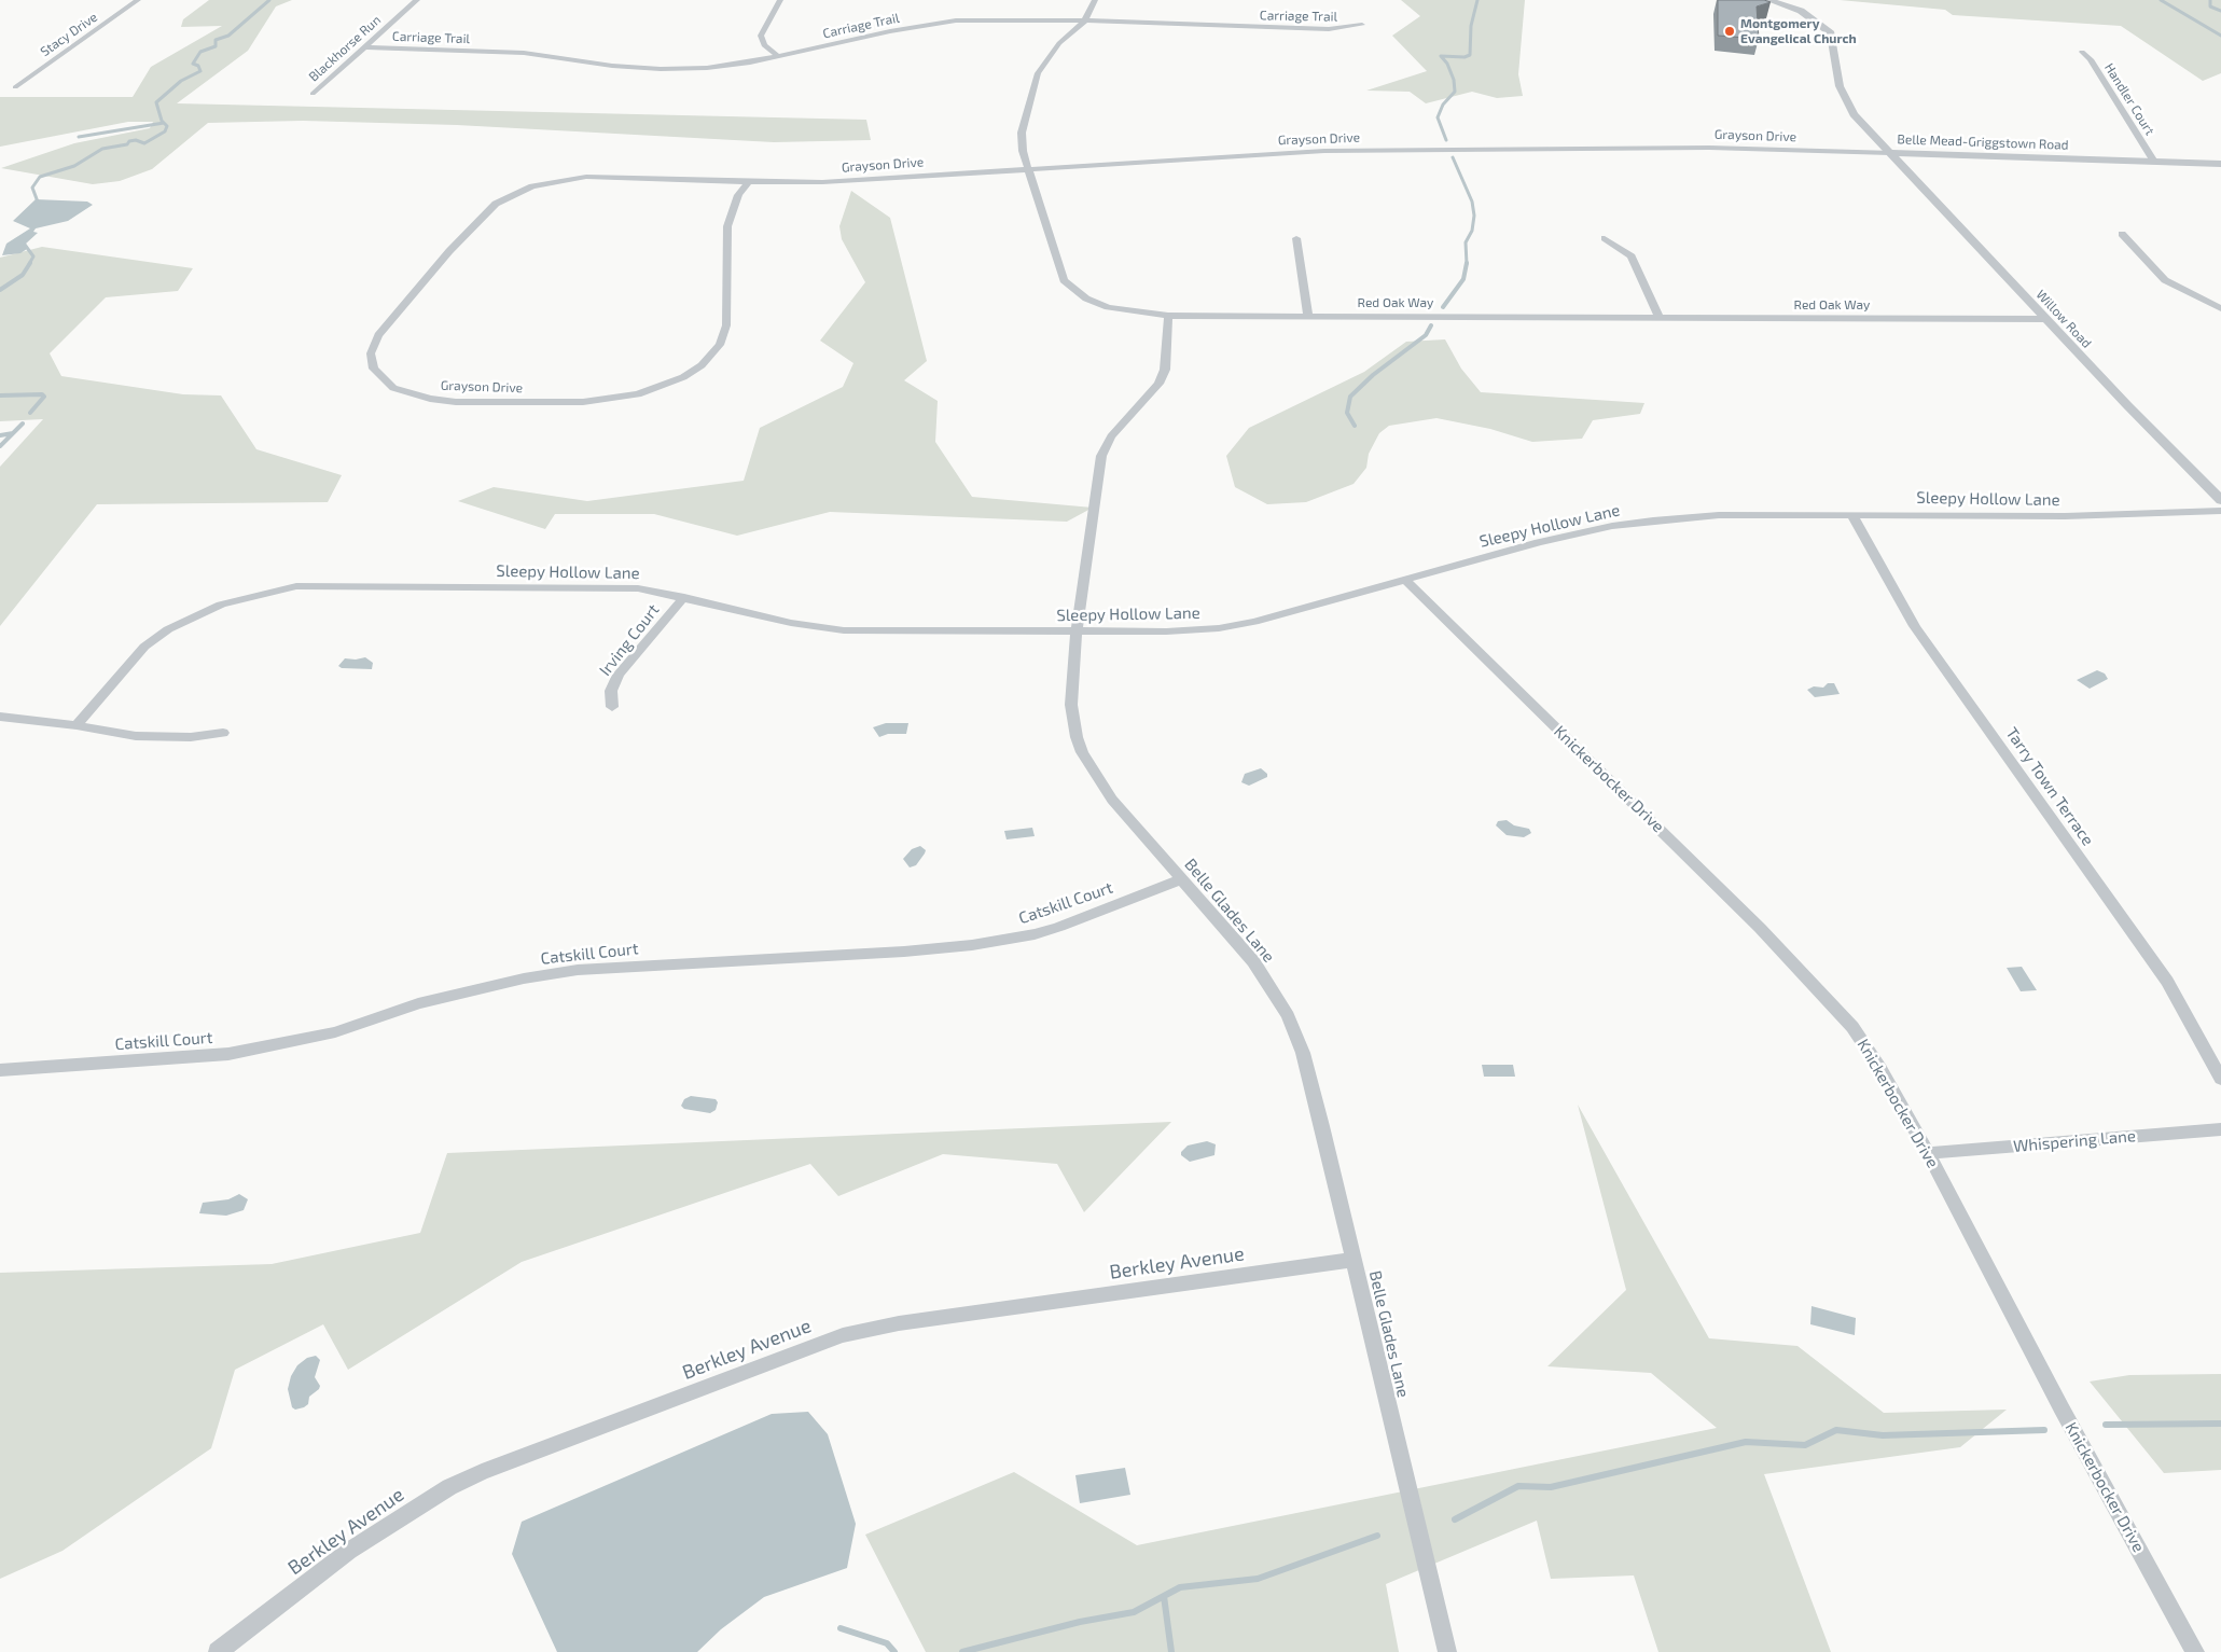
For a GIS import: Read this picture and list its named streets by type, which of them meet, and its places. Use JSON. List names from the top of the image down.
{
  "streets": {
    "street": [
      "Carriage Trail",
      "Stacy Drive",
      "Blackhorse Run",
      "Handler Court",
      "Grayson Drive",
      "Belle Mead-Griggstown Road",
      "Red Oak Way",
      "Willow Road",
      "Sleepy Hollow Lane",
      "Irving Court",
      "Knickerbocker Drive",
      "Tarry Town Terrace",
      "Catskill Court",
      "Belle Glades Lane",
      "Whispering Lane",
      "Berkley Avenue"
    ]
  },
  "crossings": [
    ["Carriage Trail", "Blackhorse Run"],
    ["Carriage Trail", "Red Oak Way"],
    ["Handler Court", "Belle Mead-Griggstown Road"],
    ["Grayson Drive", "Belle Mead-Griggstown Road"],
    ["Grayson Drive", "Red Oak Way"],
    ["Grayson Drive", "Willow Road"],
    ["Belle Mead-Griggstown Road", "Willow Road"],
    ["Red Oak Way", "Willow Road"],
    ["Red Oak Way", "Belle Glades Lane"],
    ["Sleepy Hollow Lane", "Irving Court"],
    ["Sleepy Hollow Lane", "Knickerbocker Drive"],
    ["Sleepy Hollow Lane", "Tarry Town Terrace"],
    ["Sleepy Hollow Lane", "Belle Glades Lane"],
    ["Knickerbocker Drive", "Whispering Lane"],
    ["Catskill Court", "Belle Glades Lane"],
    ["Belle Glades Lane", "Berkley Avenue"]
  ],
  "places": ["Montgomery Evangelical Church"]
}
